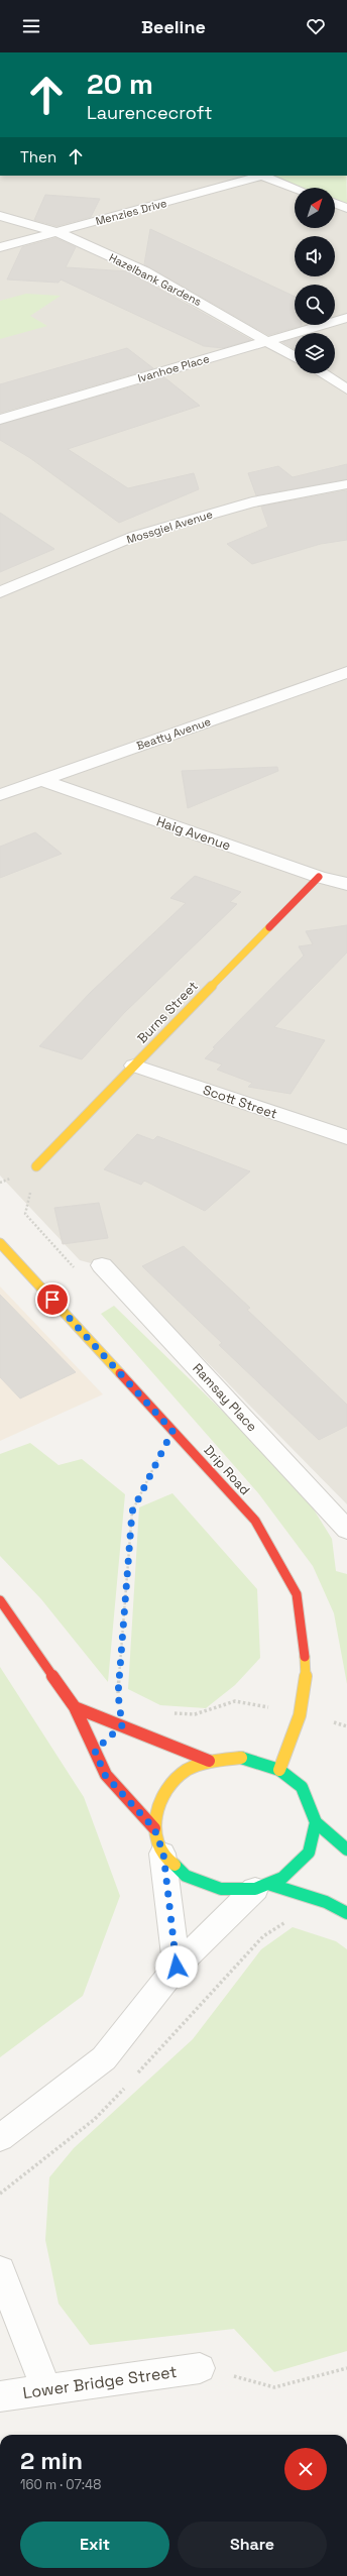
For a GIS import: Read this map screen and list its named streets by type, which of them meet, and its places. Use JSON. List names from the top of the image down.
{
  "streets": {
    "street": [
      "Menzies Drive",
      "Hazelbank Gardens",
      "Ivanhoe Place",
      "Mossgiel Avenue",
      "Beatty Avenue",
      "Haig Avenue",
      "Burns Street",
      "Scott Street",
      "Ramsay Place",
      "Drip Road",
      "Lower Bridge Street"
    ]
  },
  "crossings": [
    ["Menzies Drive", "Hazelbank Gardens"],
    ["Hazelbank Gardens", "Ivanhoe Place"],
    ["Beatty Avenue", "Haig Avenue"],
    ["Haig Avenue", "Burns Street"],
    ["Burns Street", "Scott Street"]
  ],
  "north": "top right",
  "page": {
    "header": "Beeline",
    "turn": ["20 m", "Laurencecroft"],
    "then": "Then",
    "heading": ["2 min", "160 m · 07:48"],
    "buttons": ["Exit", "Share"]
  }
}
